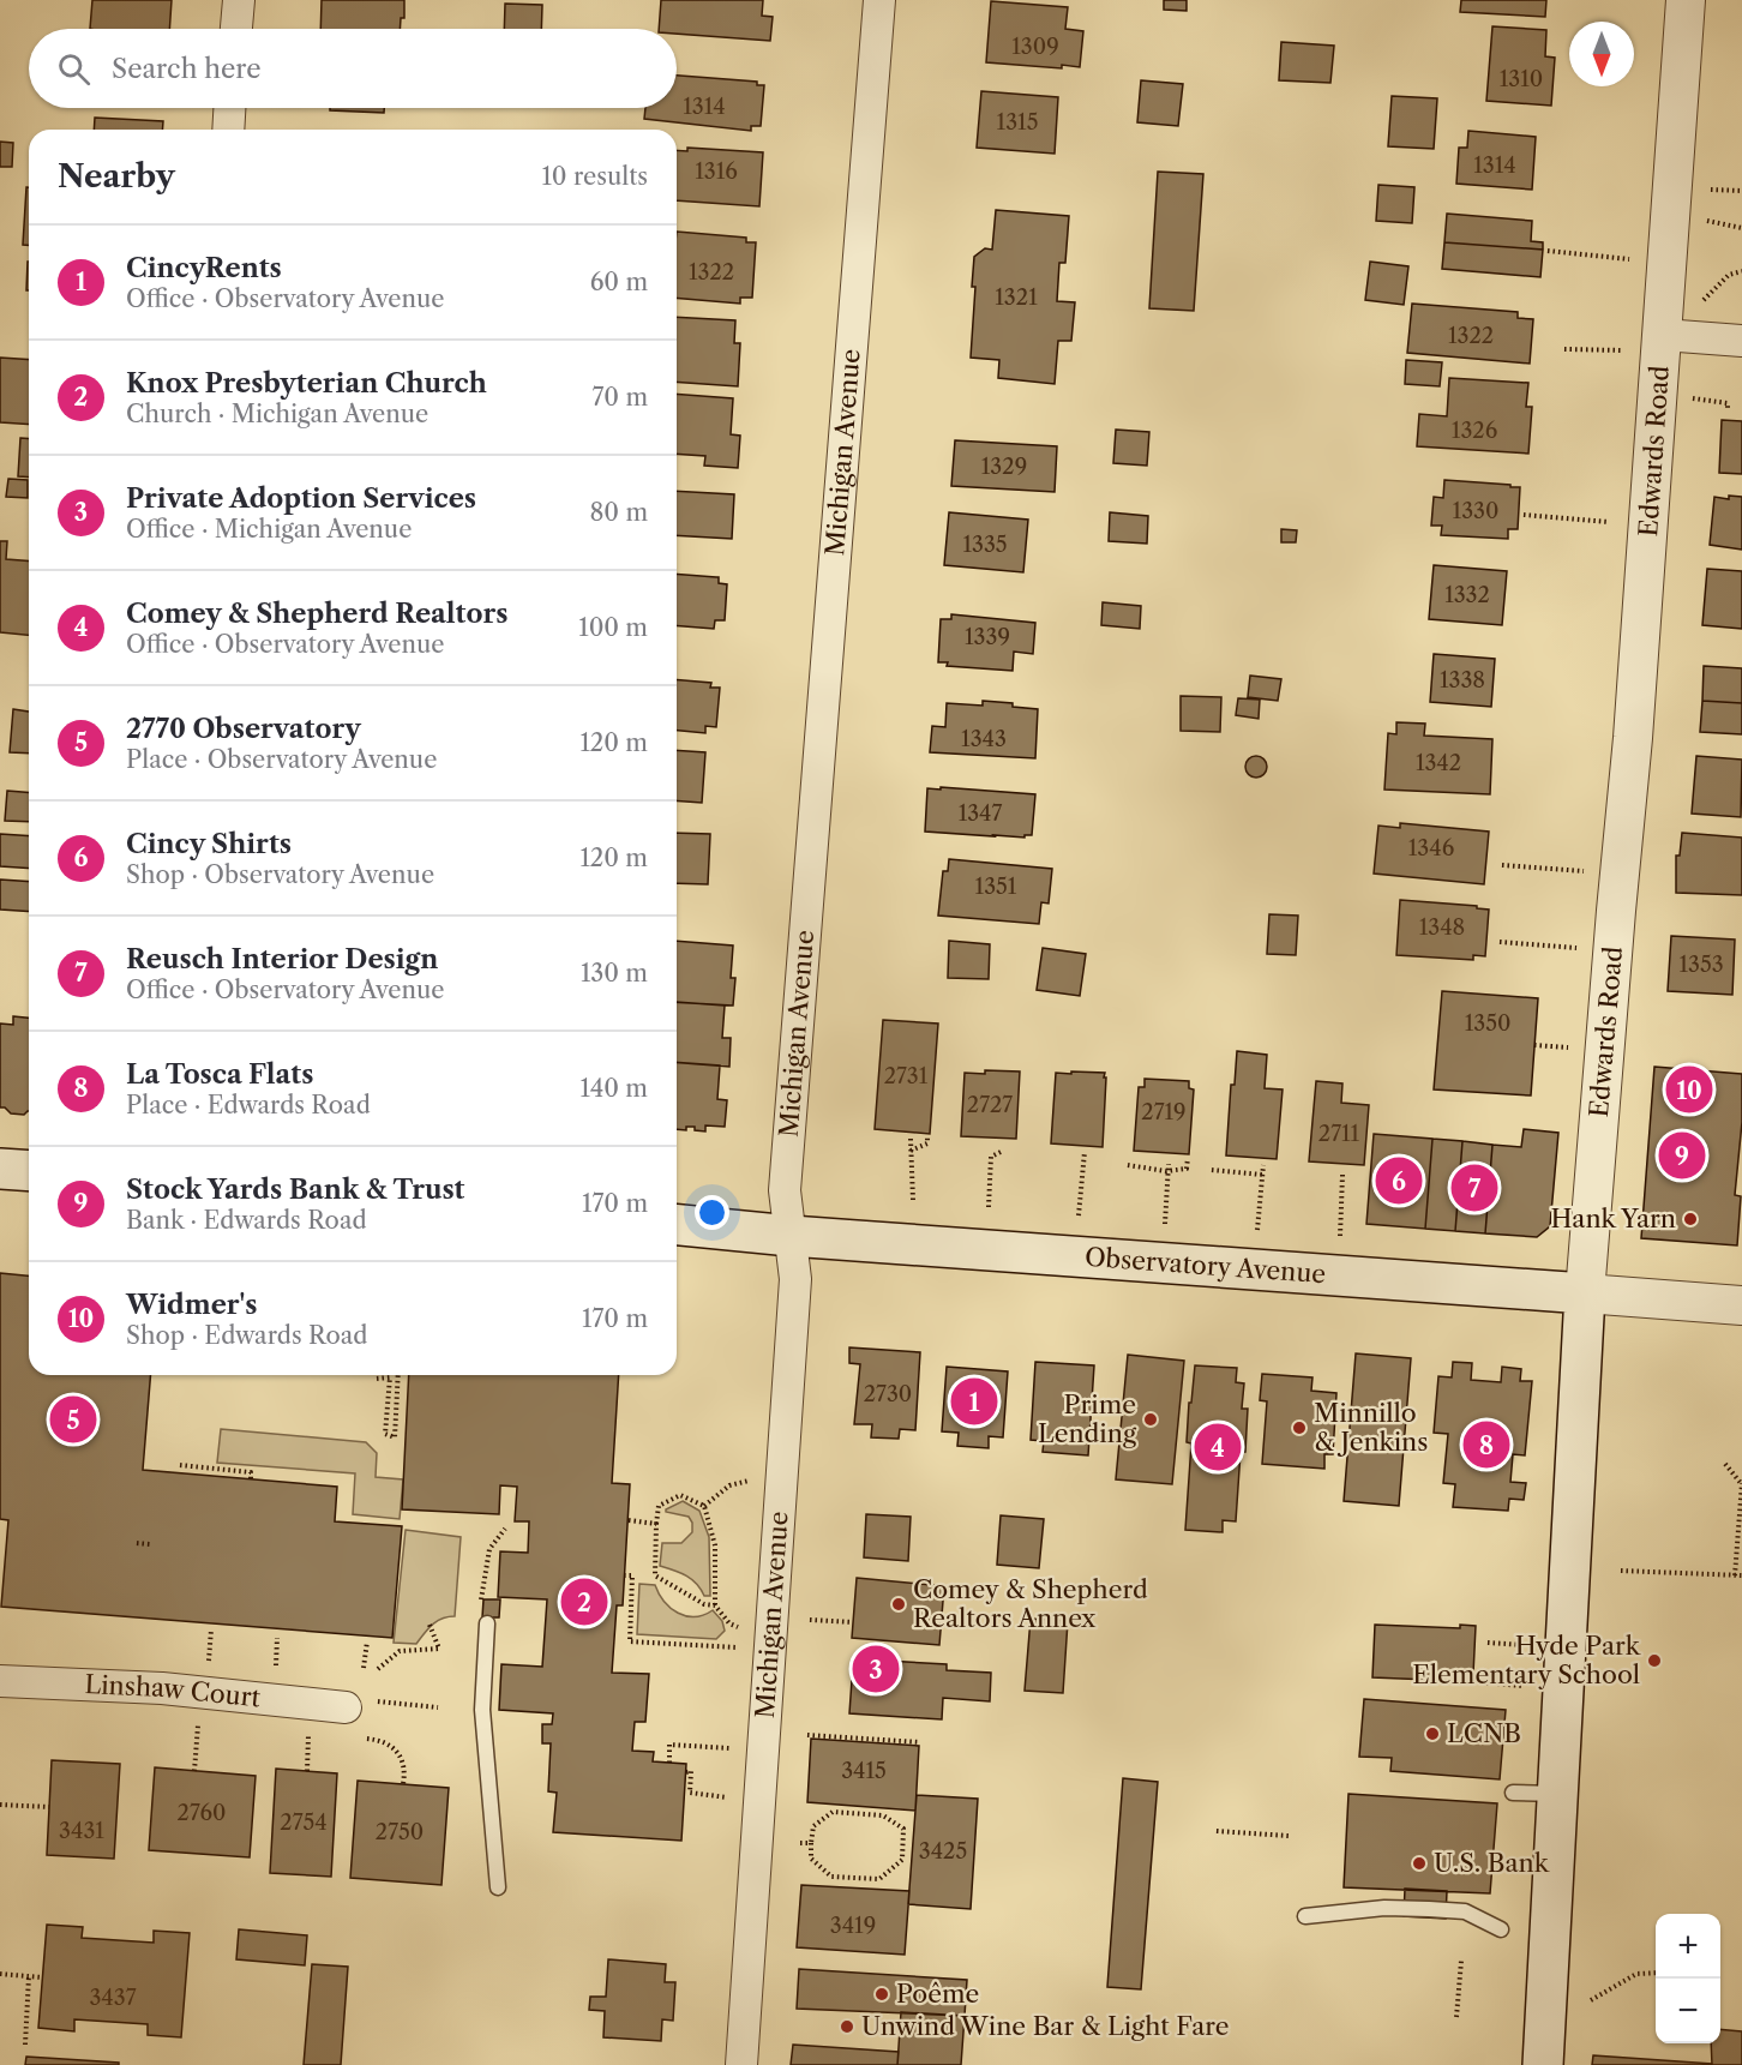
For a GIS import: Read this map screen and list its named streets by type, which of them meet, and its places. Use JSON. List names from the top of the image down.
{
  "streets": {
    "main road": ["Edwards Road", "Observatory Avenue"],
    "street": ["Michigan Avenue", "Linshaw Court"]
  },
  "crossings": [
    ["Michigan Avenue", "Observatory Avenue"],
    ["Edwards Road", "Observatory Avenue"]
  ],
  "places": [
    "Hank Yarn",
    "Prime Lending",
    "Minnillo & Jenkins",
    "Comey & Shepherd Realtors Annex",
    "Hyde Park Elementary School",
    "LCNB",
    "U.S. Bank",
    "Poême",
    "Unwind Wine Bar & Light Fare"
  ],
  "house_numbers": [
    "1309",
    "1310",
    "1314",
    "1315",
    "1314",
    "1316",
    "1322",
    "1321",
    "1322",
    "1326",
    "1329",
    "1330",
    "1335",
    "1332",
    "1339",
    "1338",
    "1343",
    "1342",
    "1347",
    "1346",
    "1351",
    "1348",
    "1353",
    "1350",
    "2731",
    "2727",
    "2719",
    "2711",
    "2730",
    "3415",
    "2760",
    "2754",
    "3431",
    "2750",
    "3425",
    "3419",
    "3437"
  ],
  "north": "bottom",
  "page": {
    "search": "Search here",
    "heading": ["Nearby", "10 results"],
    "list": [
      {
        "mark": "1",
        "name": "CincyRents",
        "note": "Office · Observatory Avenue",
        "value": "60 m"
      },
      {
        "mark": "2",
        "name": "Knox Presbyterian Church",
        "note": "Church · Michigan Avenue",
        "value": "70 m"
      },
      {
        "mark": "3",
        "name": "Private Adoption Services",
        "note": "Office · Michigan Avenue",
        "value": "80 m"
      },
      {
        "mark": "4",
        "name": "Comey & Shepherd Realtors",
        "note": "Office · Observatory Avenue",
        "value": "100 m"
      },
      {
        "mark": "5",
        "name": "2770 Observatory",
        "note": "Place · Observatory Avenue",
        "value": "120 m"
      },
      {
        "mark": "6",
        "name": "Cincy Shirts",
        "note": "Shop · Observatory Avenue",
        "value": "120 m"
      },
      {
        "mark": "7",
        "name": "Reusch Interior Design",
        "note": "Office · Observatory Avenue",
        "value": "130 m"
      },
      {
        "mark": "8",
        "name": "La Tosca Flats",
        "note": "Place · Edwards Road",
        "value": "140 m"
      },
      {
        "mark": "9",
        "name": "Stock Yards Bank & Trust",
        "note": "Bank · Edwards Road",
        "value": "170 m"
      },
      {
        "mark": "10",
        "name": "Widmer's",
        "note": "Shop · Edwards Road",
        "value": "170 m"
      }
    ],
    "pins": [
      "10",
      "9",
      "6",
      "7",
      "1",
      "5",
      "8",
      "4",
      "2",
      "3"
    ],
    "map_buttons": ["+", "−"]
  }
}
